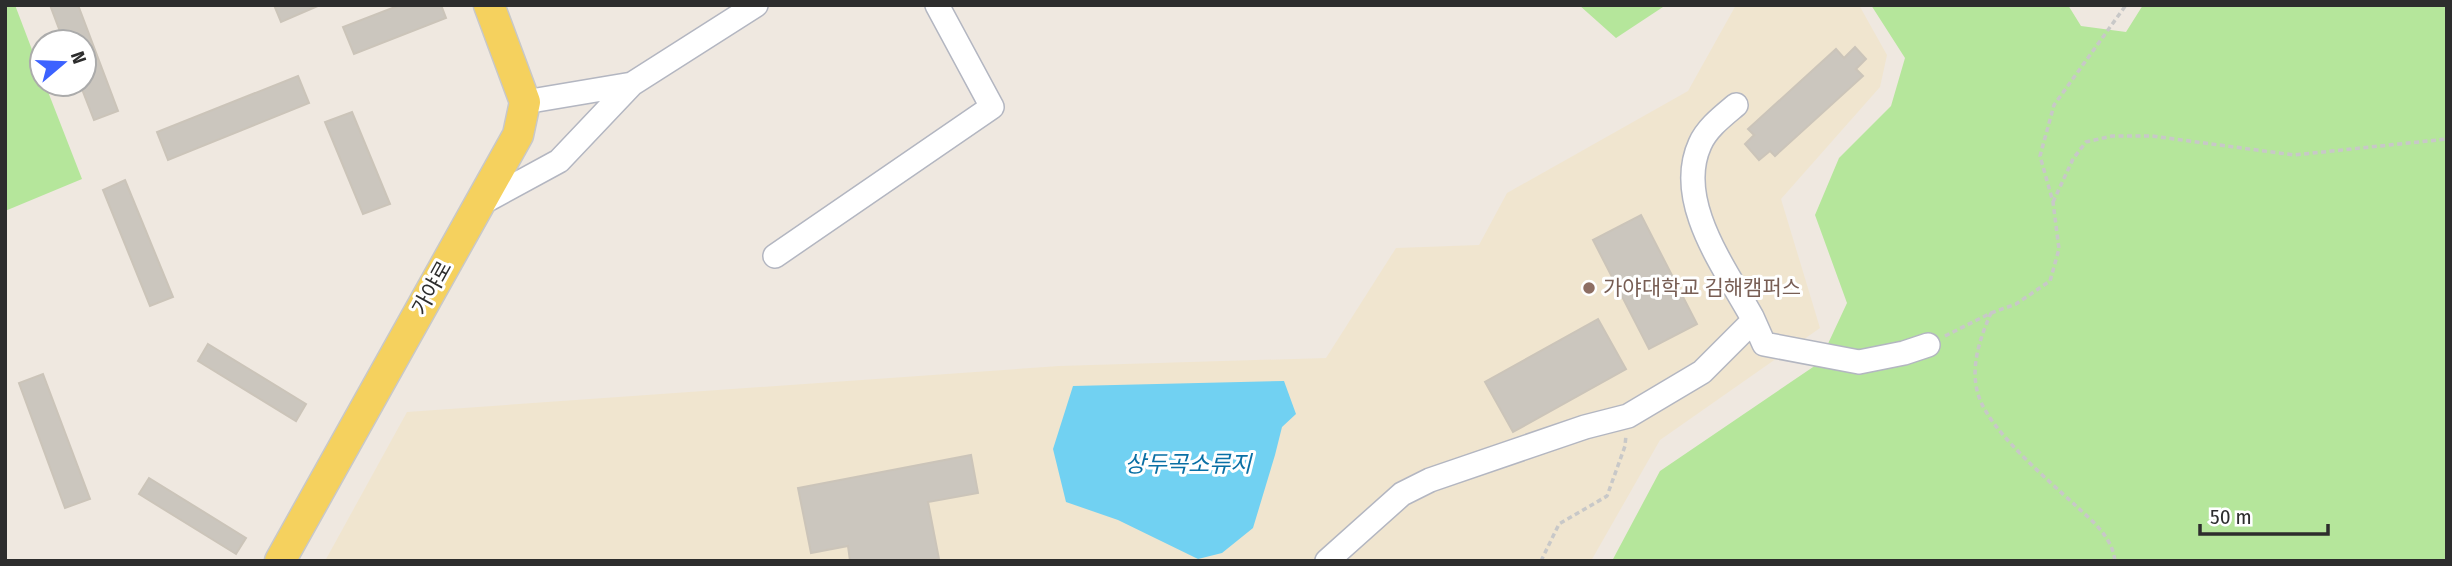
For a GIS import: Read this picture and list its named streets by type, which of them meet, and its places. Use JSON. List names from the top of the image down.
{
  "streets": {
    "main road": ["가야로"]
  },
  "water": ["상두곡소류지"],
  "places": ["가야대학교 김해캠퍼스"],
  "scale_bar": "50 m",
  "north": "right"
}
